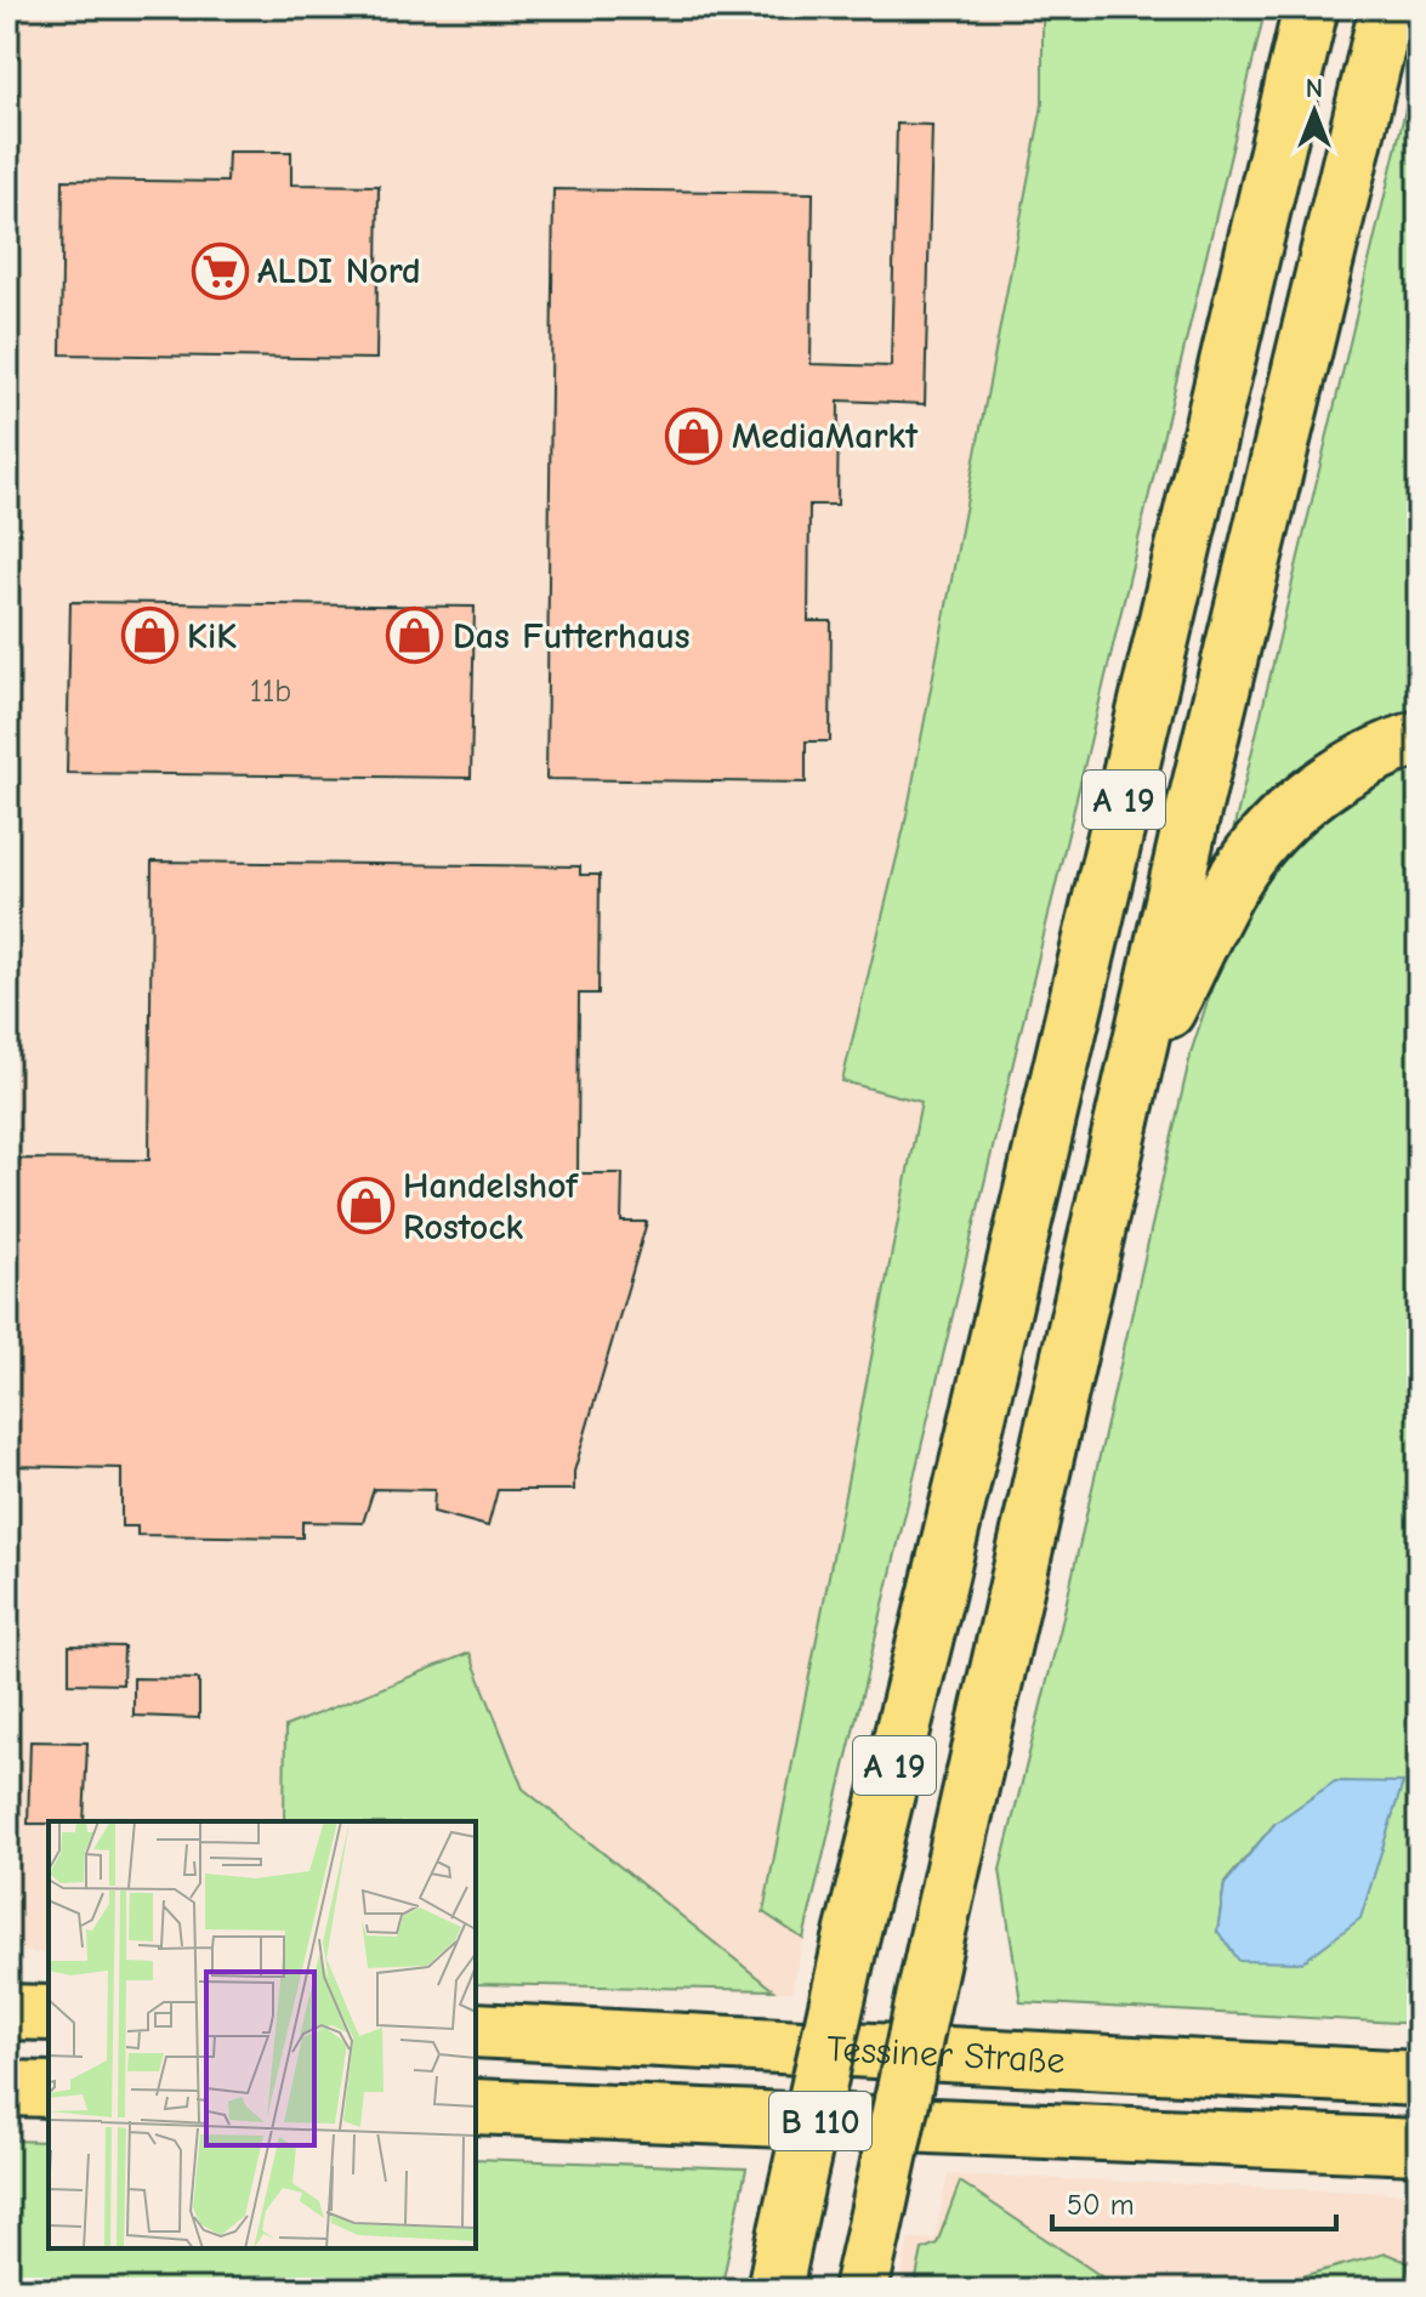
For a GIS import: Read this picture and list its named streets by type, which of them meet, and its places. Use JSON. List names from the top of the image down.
{
  "streets": {
    "main road": ["A 19", "Tessiner Straße", "B 110"]
  },
  "places": {
    "supermarket": ["ALDI Nord"],
    "shop": [
      "MediaMarkt",
      "KiK",
      "Das Futterhaus",
      "Handelshof Rostock"
    ]
  },
  "house_numbers": ["11b"],
  "scale_bar": "50 m",
  "north": "top"
}
